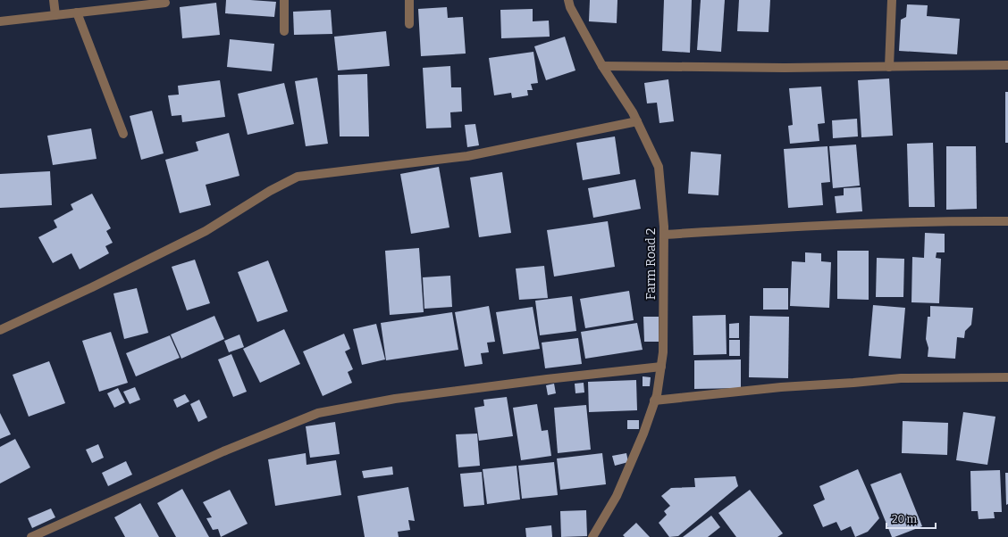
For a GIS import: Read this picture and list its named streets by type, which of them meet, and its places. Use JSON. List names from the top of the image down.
{
  "streets": {
    "street": ["Farm Road 2"]
  },
  "scale_bar": "20 m"
}
